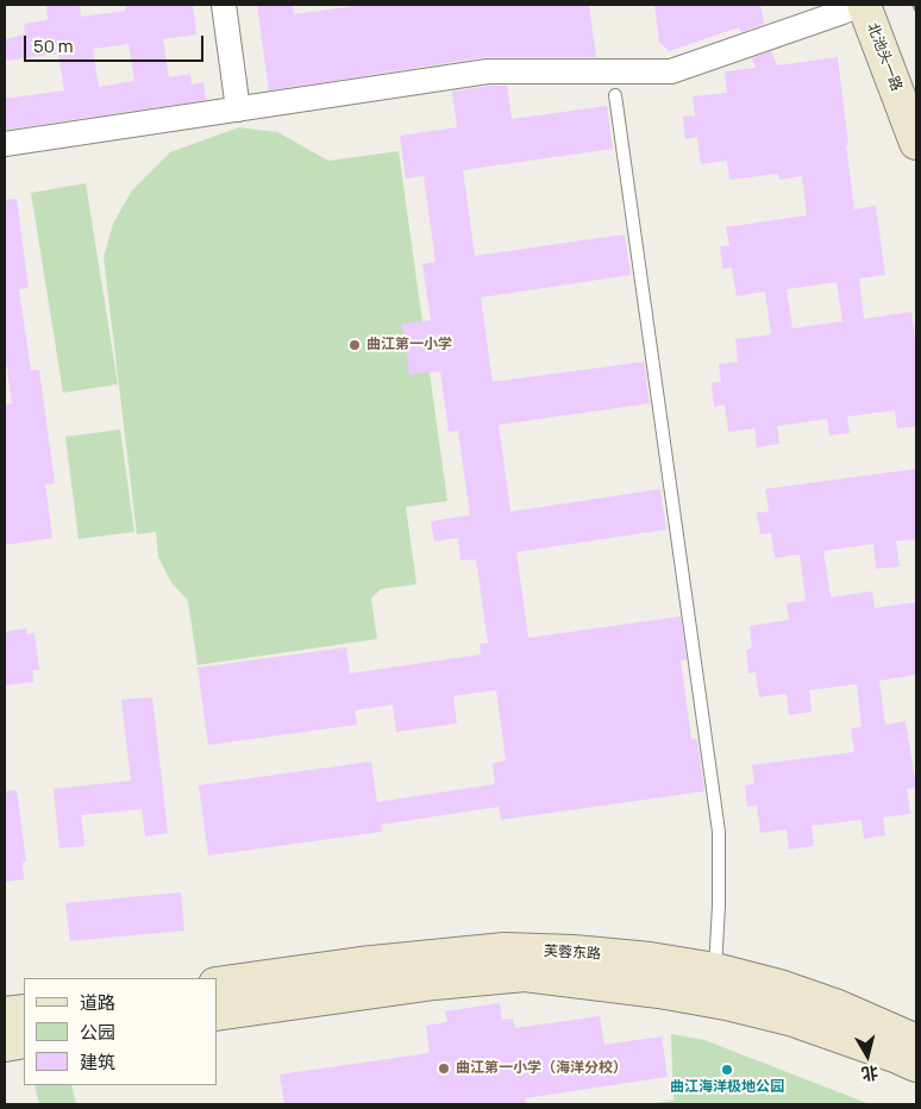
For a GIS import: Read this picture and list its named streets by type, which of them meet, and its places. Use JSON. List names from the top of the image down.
{
  "streets": {
    "main road": ["北池头一路", "芙蓉东路"]
  },
  "places": ["曲江第一小学", "曲江第一小学（海洋分校）", "曲江海洋极地公园"],
  "legend": ["道路", "公园", "建筑"],
  "scale_bar": "50 m",
  "north": "bottom"
}
